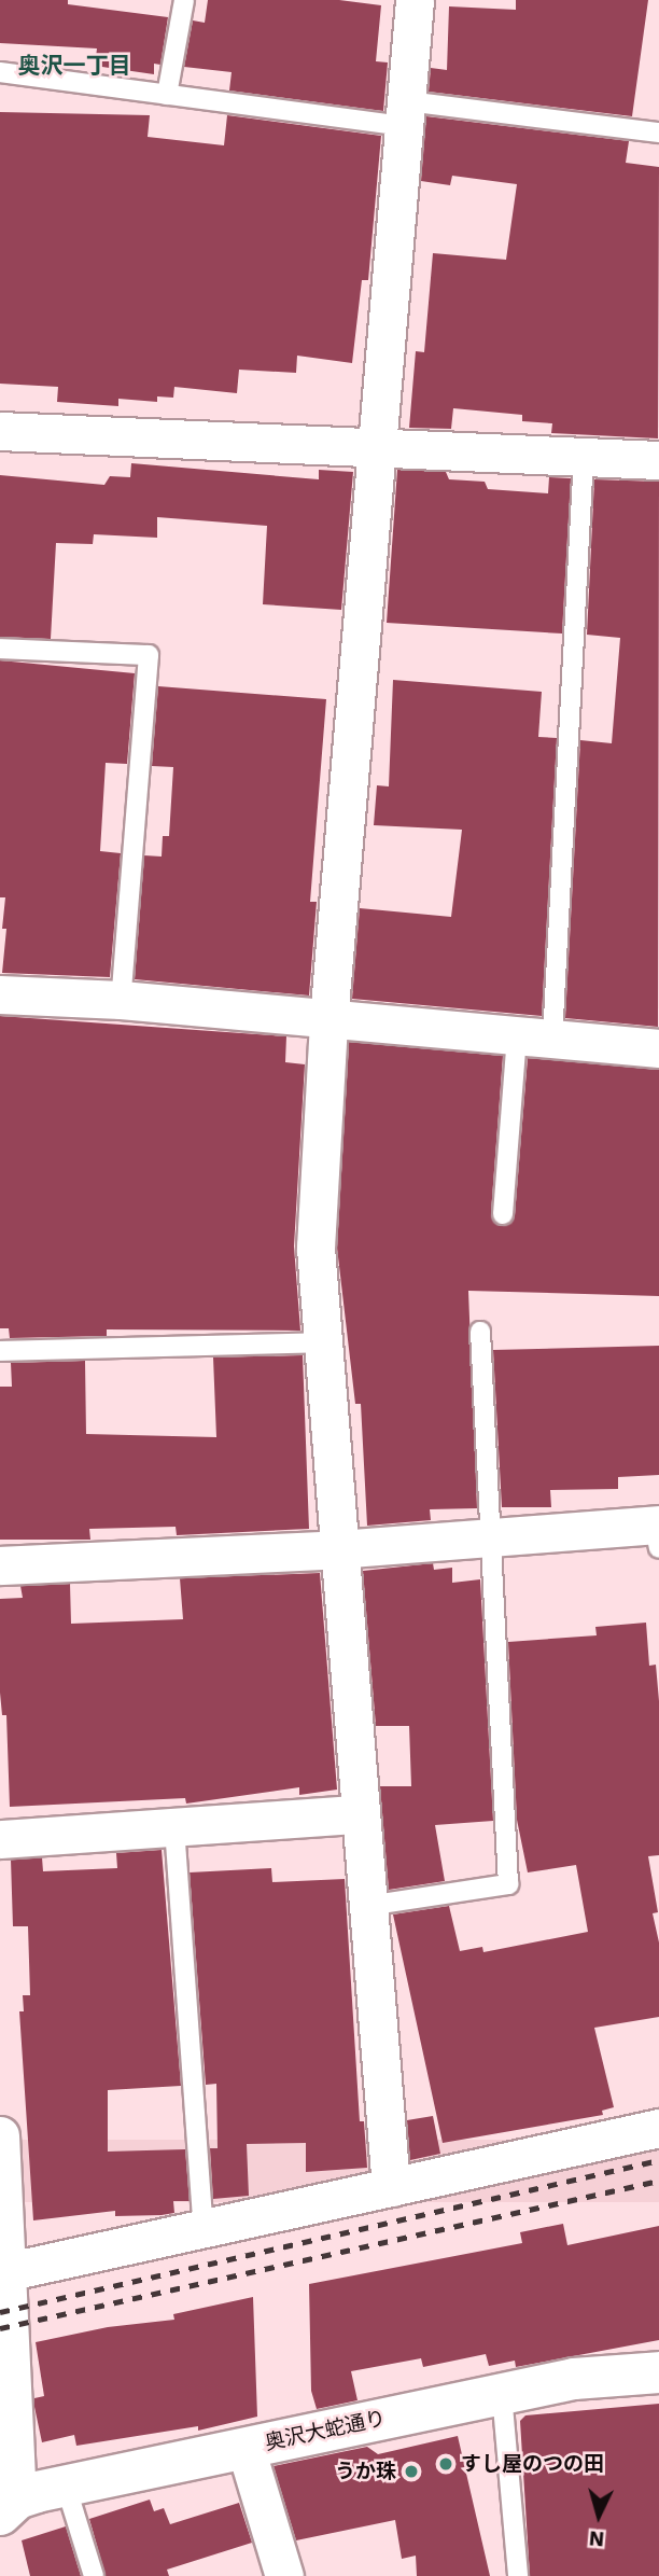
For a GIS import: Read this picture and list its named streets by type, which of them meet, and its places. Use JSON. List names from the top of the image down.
{
  "streets": {
    "street": ["奥沢大蛇通り"]
  },
  "districts": ["奥沢一丁目"],
  "places": ["すし屋のつの田", "うか珠"],
  "north": "bottom"
}
